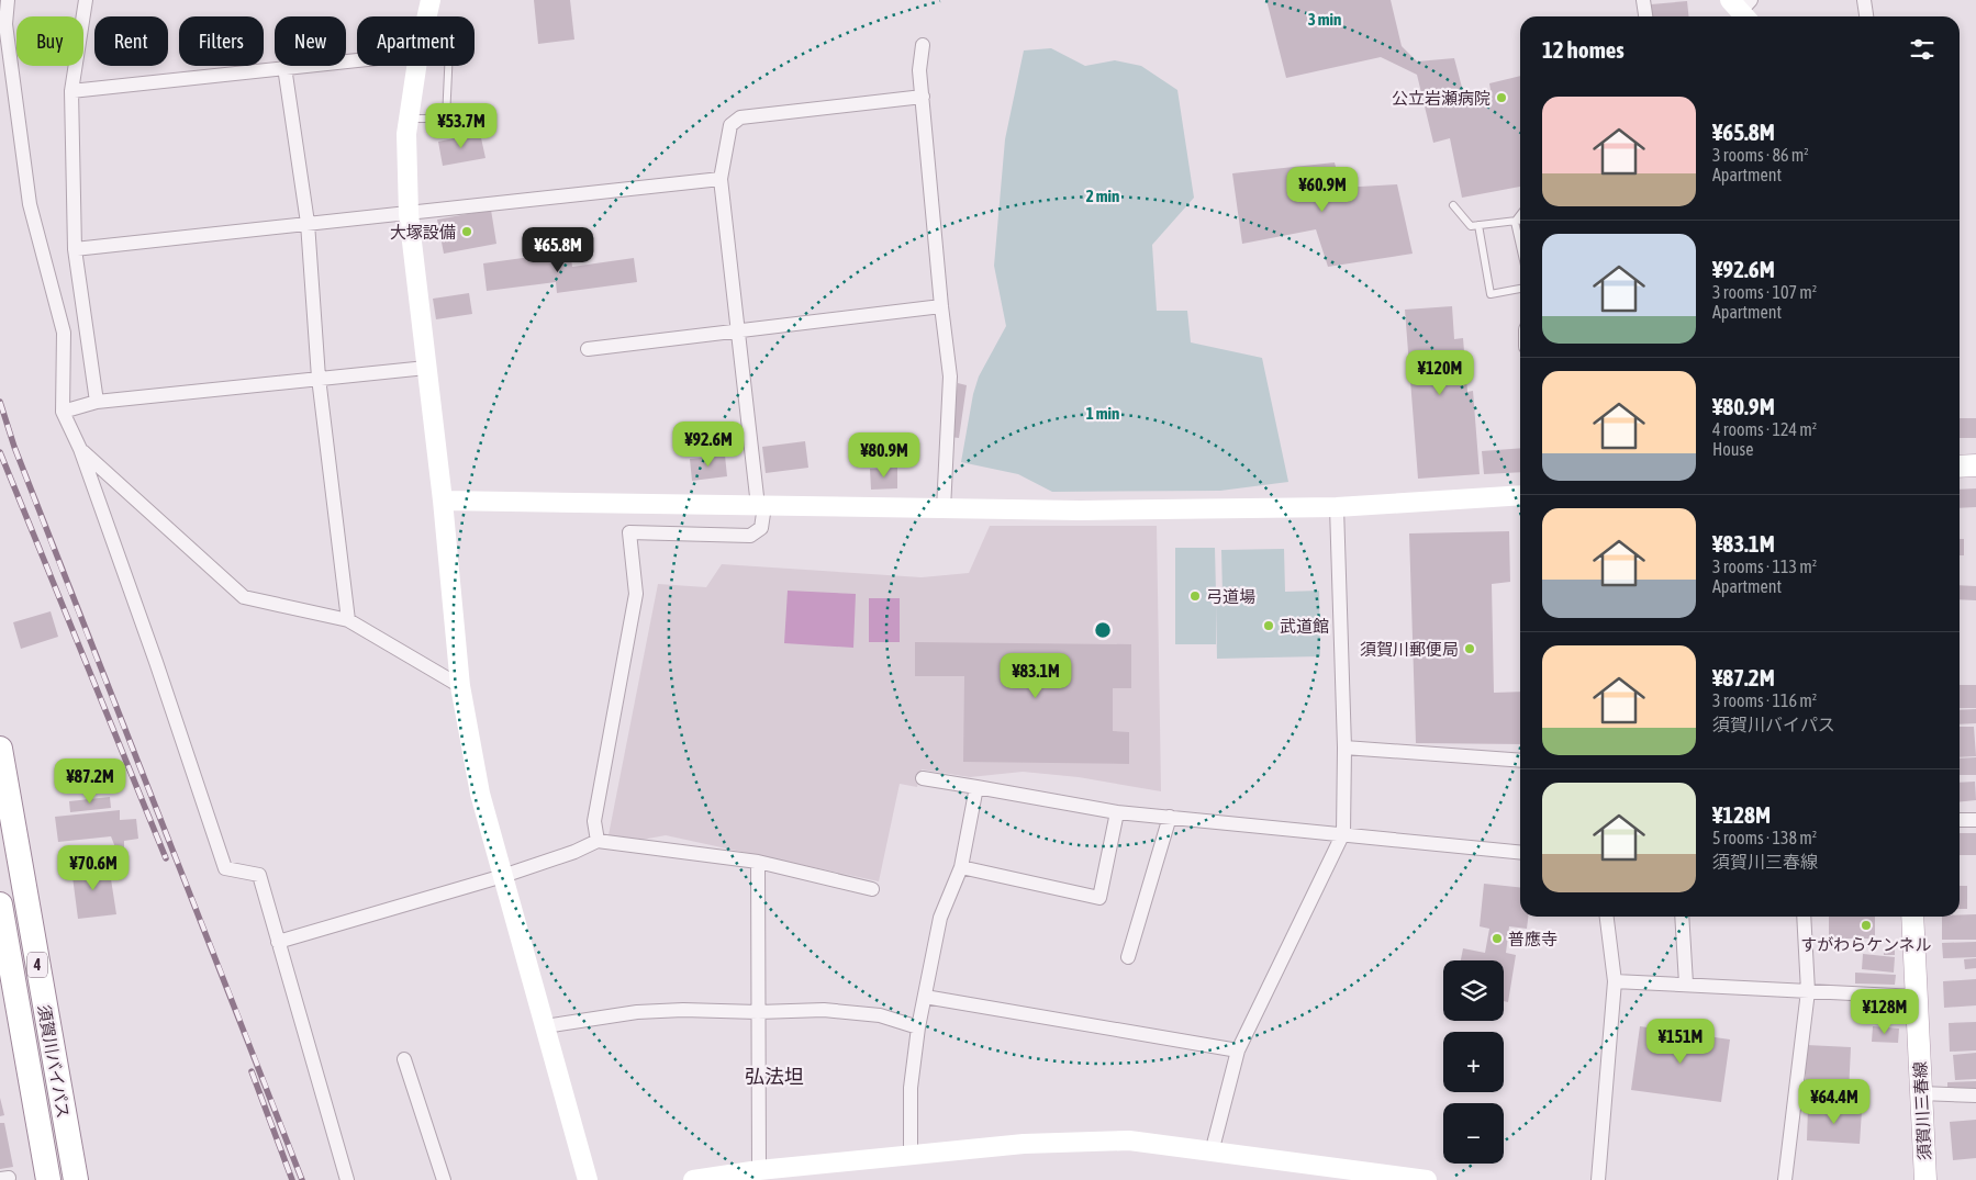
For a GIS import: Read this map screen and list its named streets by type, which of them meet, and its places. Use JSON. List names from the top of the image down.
{
  "streets": {
    "highway": ["4", "須賀川バイパス"],
    "main road": ["須賀川三春線"]
  },
  "districts": ["弘法坦"],
  "places": [
    "公立岩瀬病院",
    "大塚設備",
    "弓道場",
    "武道館",
    "須賀川郵便局",
    "すがわらケンネル",
    "普應寺"
  ],
  "page": {
    "chip": [
      "Buy",
      "Rent",
      "Filters",
      "New",
      "Apartment"
    ],
    "heading": "12 homes",
    "list": [
      {
        "name": "¥65.8M",
        "note": "3 rooms · 86 m² · Apartment"
      },
      {
        "name": "¥92.6M",
        "note": "3 rooms · 107 m² · Apartment"
      },
      {
        "name": "¥80.9M",
        "note": "4 rooms · 124 m² · House"
      },
      {
        "name": "¥83.1M",
        "note": "3 rooms · 113 m² · Apartment"
      },
      {
        "name": "¥87.2M",
        "note": "3 rooms · 116 m² · 須賀川バイパス"
      },
      {
        "name": "¥128M",
        "note": "5 rooms · 138 m² · 須賀川三春線"
      }
    ],
    "price": [
      "¥53.7M",
      "¥60.9M",
      "¥65.8M",
      "¥120M",
      "¥92.6M",
      "¥80.9M",
      "¥83.1M",
      "¥87.2M",
      "¥70.6M",
      "¥128M",
      "¥151M",
      "¥64.4M"
    ],
    "map_buttons": ["+", "−"]
  },
  "rings": ["3 min", "2 min", "1 min"]
}
